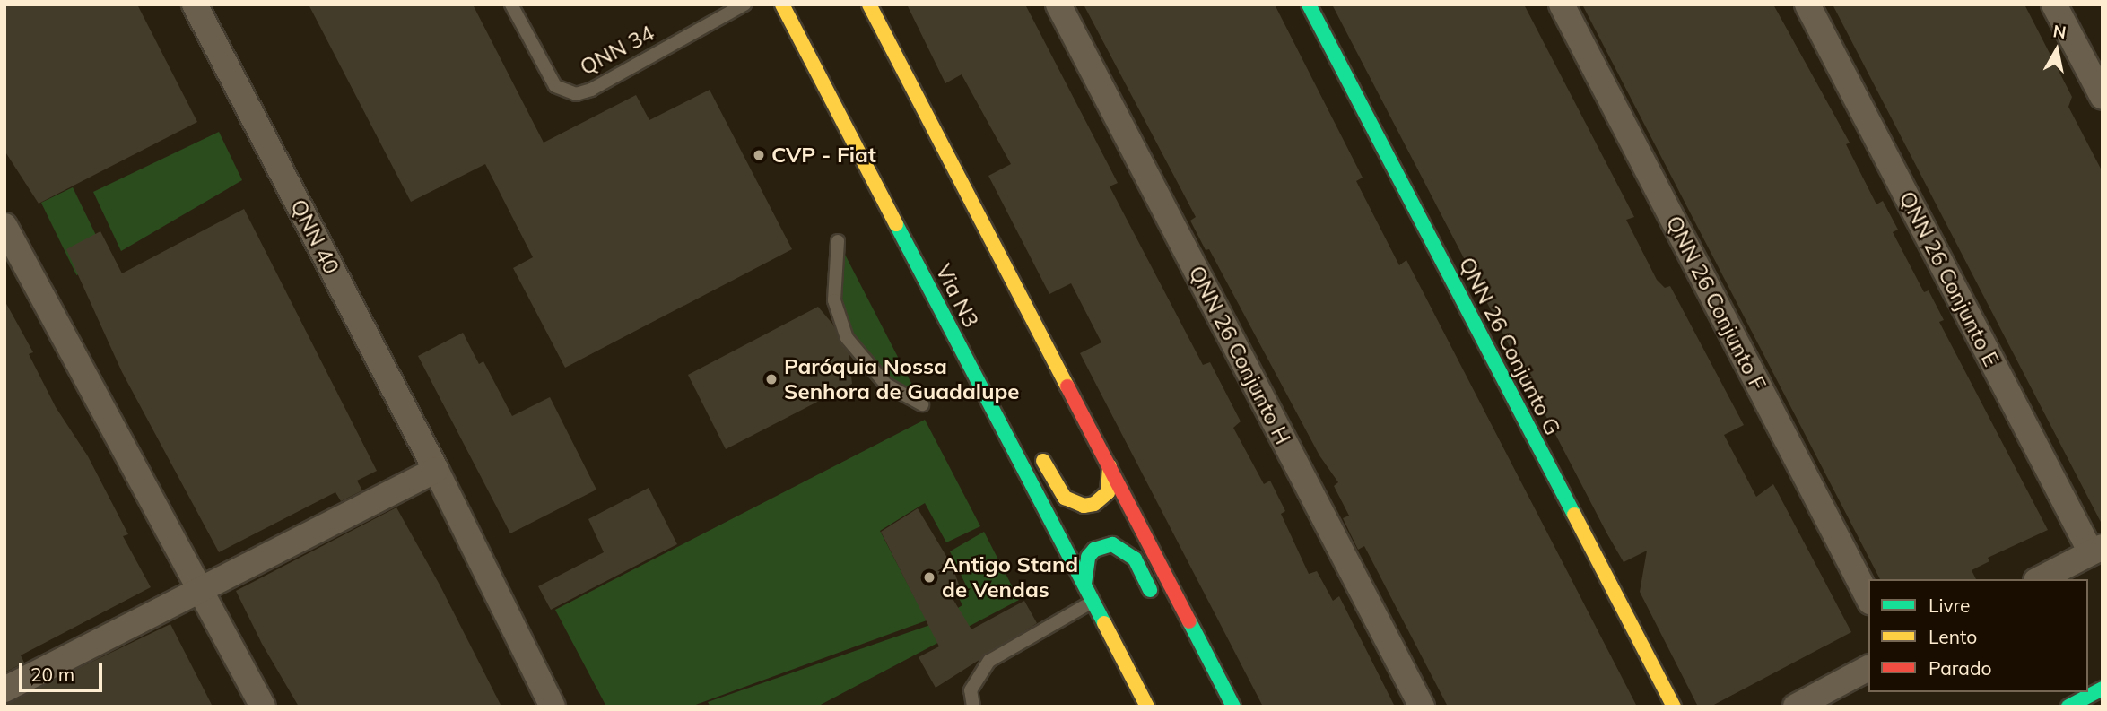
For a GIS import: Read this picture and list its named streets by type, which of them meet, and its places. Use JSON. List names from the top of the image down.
{
  "streets": {
    "main road": ["Via N3", "QNN 26 Conjunto G"],
    "street": [
      "QNN 40",
      "QNN 26 Conjunto E",
      "QNN 26 Conjunto F",
      "QNN 26 Conjunto H"
    ],
    "lane": ["QNN 34"]
  },
  "places": ["CVP - Fiat", "Paróquia Nossa Senhora de Guadalupe", "Antigo Stand de Vendas"],
  "legend": ["Livre", "Lento", "Parado"],
  "scale_bar": "20 m",
  "north": "top"
}
